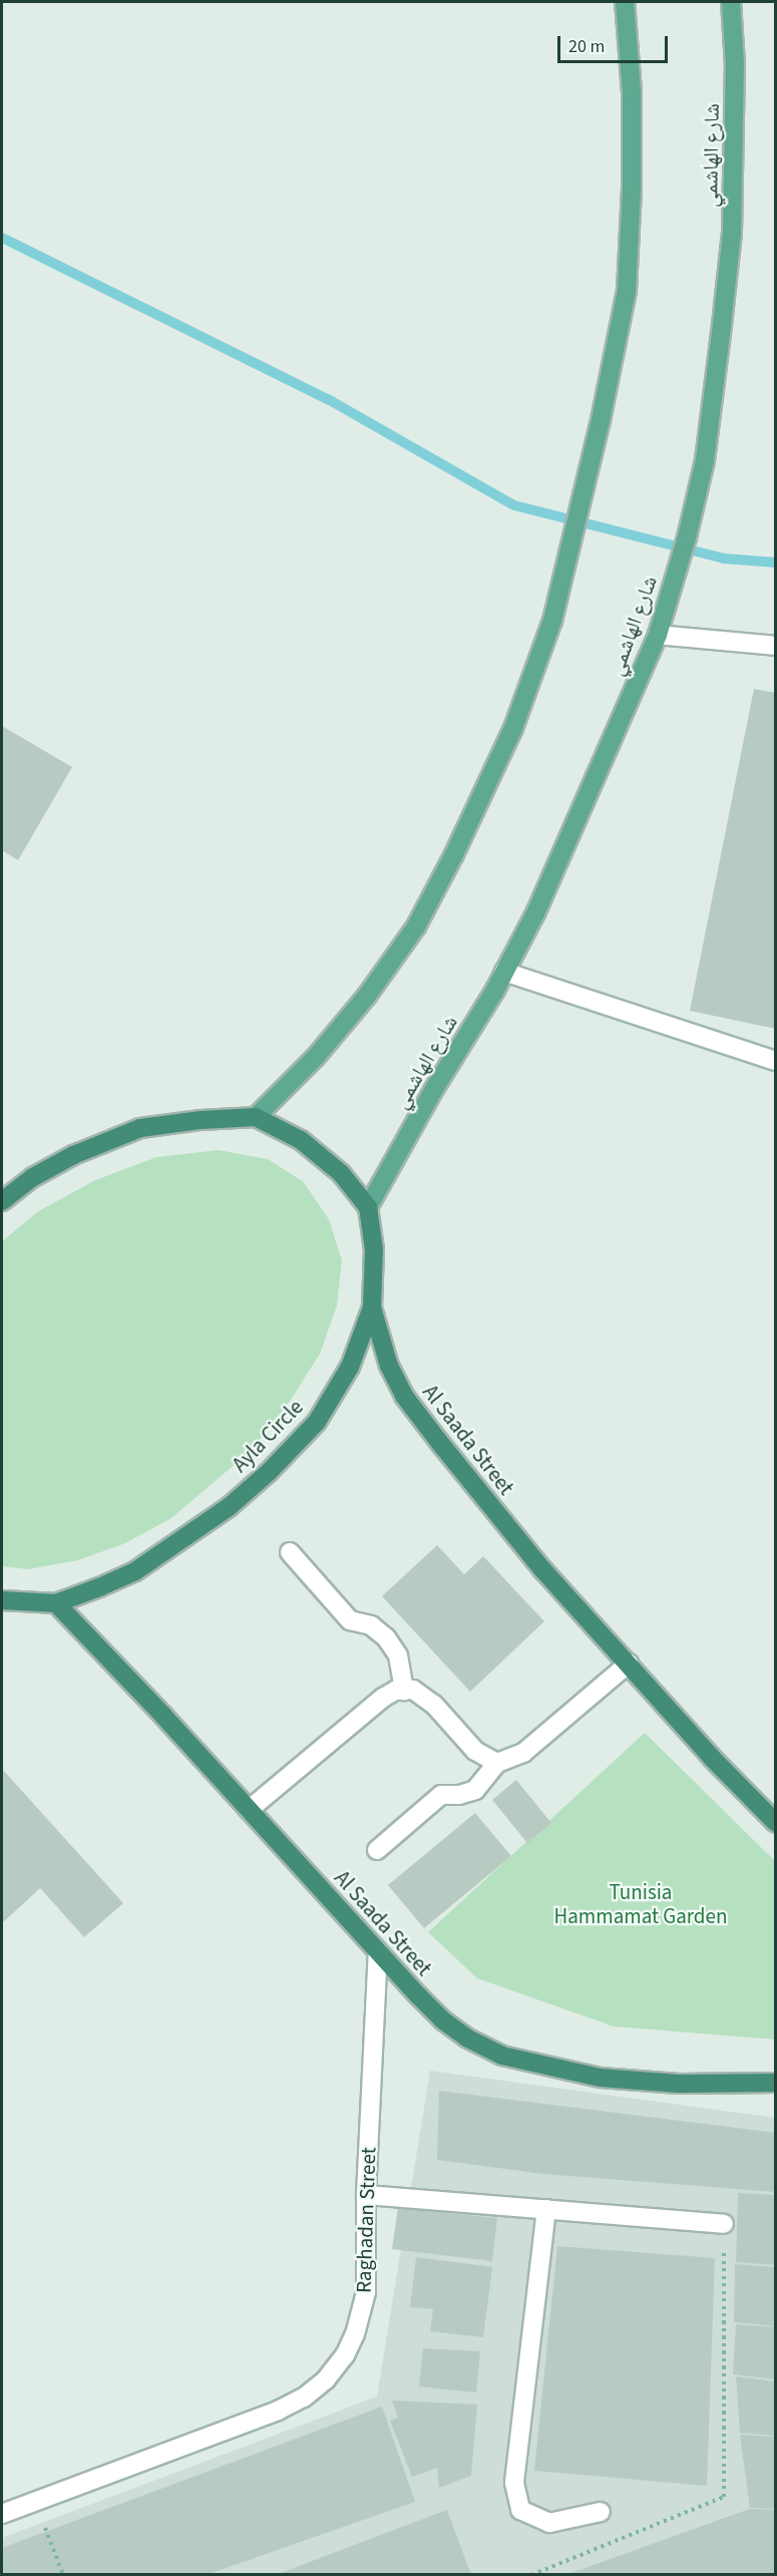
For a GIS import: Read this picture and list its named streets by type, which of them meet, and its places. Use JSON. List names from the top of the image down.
{
  "streets": {
    "highway": ["Ayla Circle", "Al Saada Street"],
    "main road": ["شارع الهاشمي"],
    "street": ["Raghadan Street"]
  },
  "crossings": [
    ["شارع الهاشمي", "Ayla Circle"],
    ["Ayla Circle", "Al Saada Street"],
    ["Al Saada Street", "Raghadan Street"]
  ],
  "parks": ["Tunisia Hammamat Garden"],
  "scale_bar": "20 m"
}
